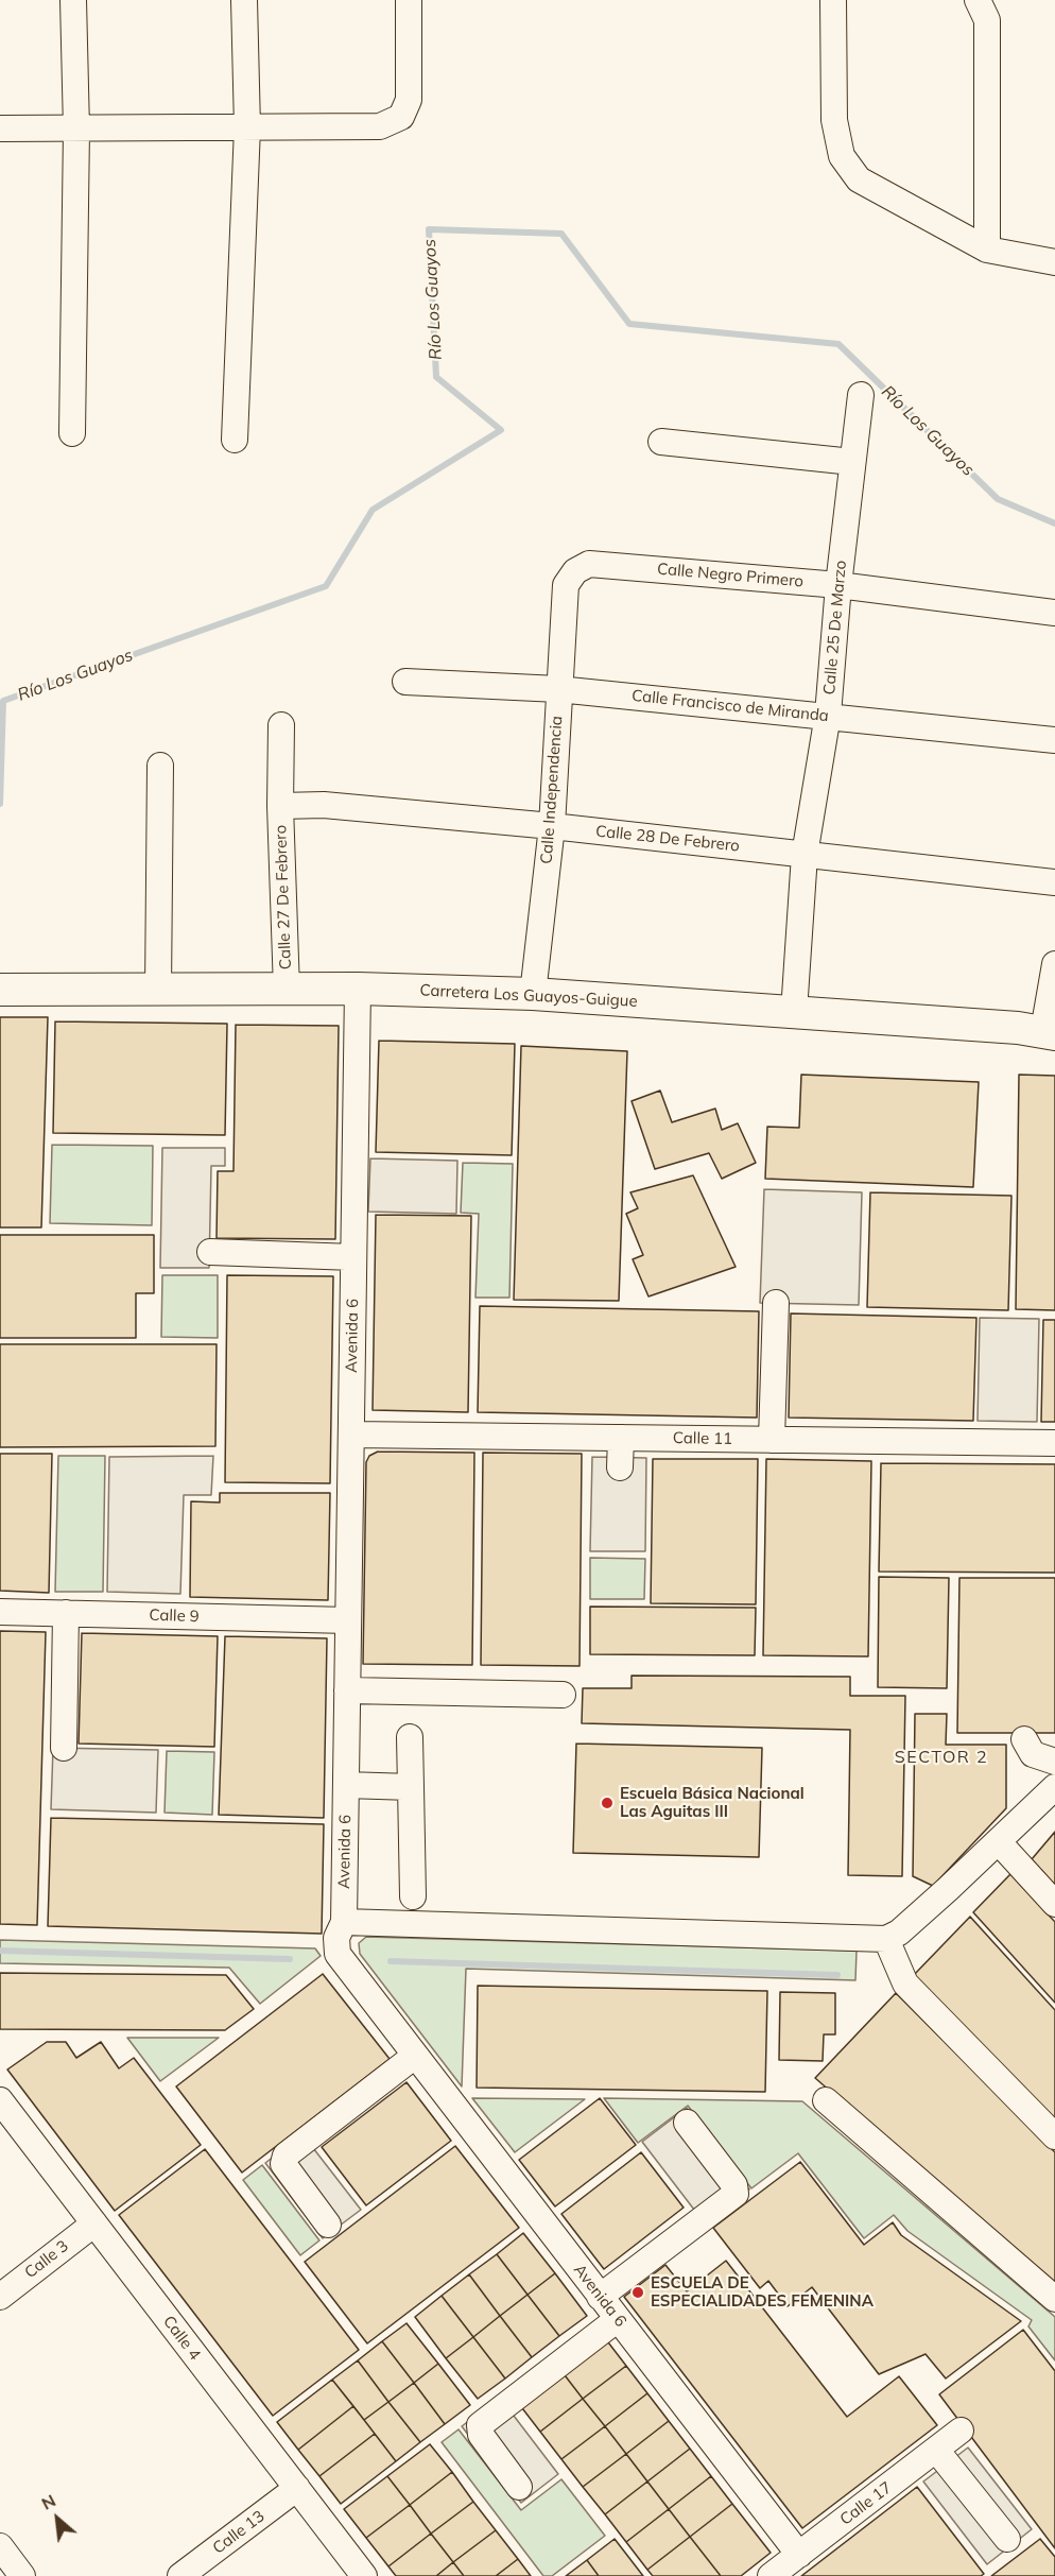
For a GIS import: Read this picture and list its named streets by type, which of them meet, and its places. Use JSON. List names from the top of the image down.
{
  "streets": {
    "main road": ["Carretera Los Guayos-Guigue"],
    "street": [
      "Calle Negro Primero",
      "Calle 25 De Marzo",
      "Calle Francisco de Miranda",
      "Calle Independencia",
      "Calle 28 De Febrero",
      "Calle 27 De Febrero",
      "Avenida 6",
      "Calle 11",
      "Calle 9",
      "Calle 3",
      "Calle 4",
      "Calle 17",
      "Calle 13"
    ]
  },
  "crossings": [
    ["Calle Negro Primero", "Calle 25 De Marzo"],
    ["Calle Negro Primero", "Calle Independencia"],
    ["Calle 25 De Marzo", "Calle Francisco de Miranda"],
    ["Calle 25 De Marzo", "Calle 28 De Febrero"],
    ["Calle 25 De Marzo", "Carretera Los Guayos-Guigue"],
    ["Calle Francisco de Miranda", "Calle Independencia"],
    ["Calle Independencia", "Calle 28 De Febrero"],
    ["Calle Independencia", "Carretera Los Guayos-Guigue"],
    ["Calle 28 De Febrero", "Calle 27 De Febrero"],
    ["Calle 27 De Febrero", "Carretera Los Guayos-Guigue"],
    ["Carretera Los Guayos-Guigue", "Avenida 6"],
    ["Avenida 6", "Calle 11"],
    ["Avenida 6", "Calle 9"],
    ["Avenida 6", "Calle 17"],
    ["Calle 3", "Calle 4"],
    ["Calle 4", "Calle 13"]
  ],
  "districts": ["SECTOR 2"],
  "water": ["Río Los Guayos"],
  "places": ["Escuela Básica Nacional Las Aguitas III", "ESCUELA DE ESPECIALIDADES FEMENINA"],
  "north": "top left"
}
